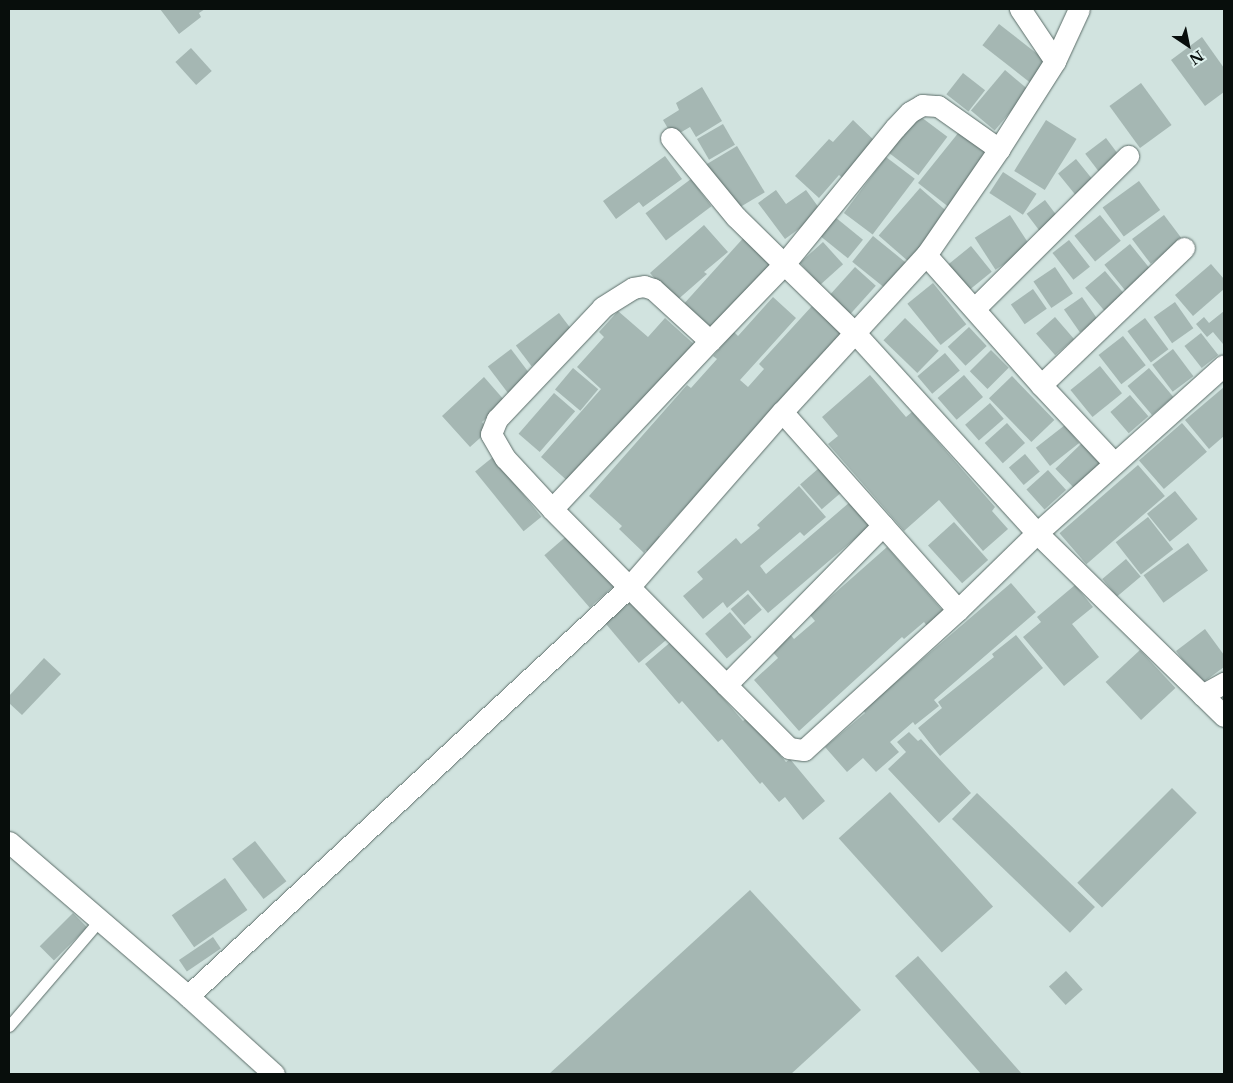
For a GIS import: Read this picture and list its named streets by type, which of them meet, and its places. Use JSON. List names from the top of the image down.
{
  "north": "bottom right"
}
